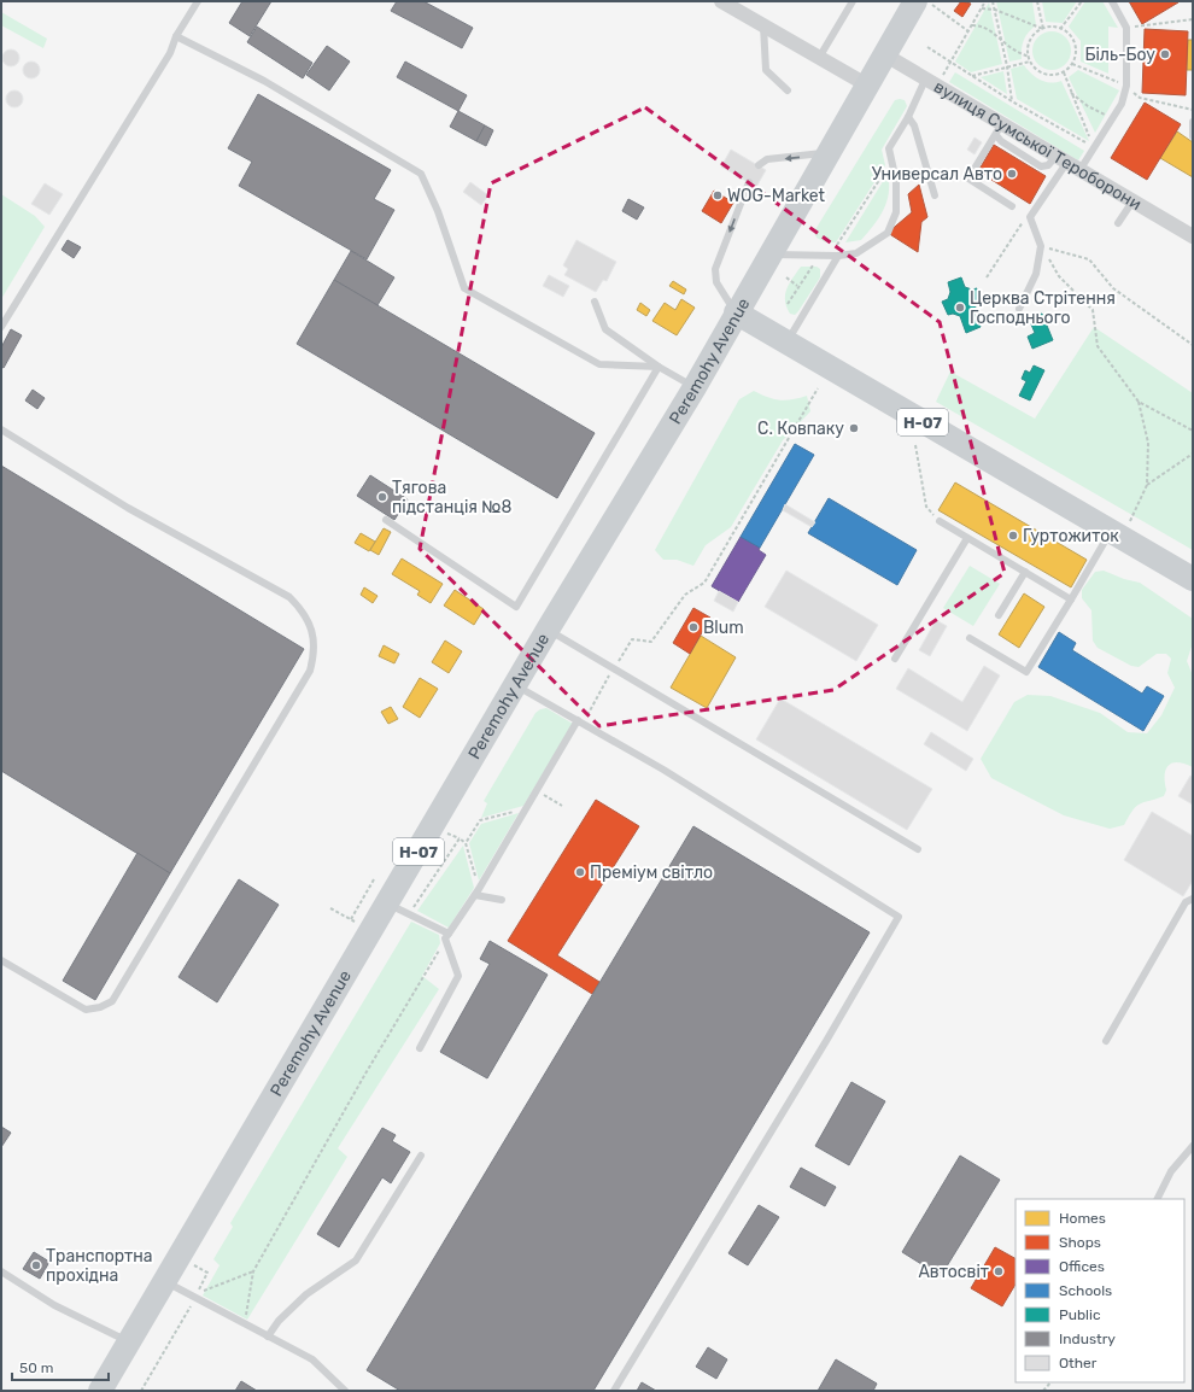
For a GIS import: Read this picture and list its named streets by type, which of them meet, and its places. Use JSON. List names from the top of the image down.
{
  "streets": {
    "main road": ["Peremohy Avenue", "Н-07"],
    "street": ["вулиця Сумської Тероборони"]
  },
  "crossings": [
    ["вулиця Сумської Тероборони", "Peremohy Avenue"],
    ["Peremohy Avenue", "Н-07"]
  ],
  "places": [
    "Біль-Боу",
    "Универсал Авто",
    "WOG-Market",
    "Церква Стрітення Господнього",
    "С. Ковпаку",
    "Тягова підстанція №8",
    "Гуртожиток",
    "Blum",
    "Преміум світло",
    "Транспортна прохідна",
    "Автосвіт"
  ],
  "legend": [
    "Homes",
    "Shops",
    "Offices",
    "Schools",
    "Public",
    "Industry",
    "Other"
  ],
  "scale_bar": "50 m"
}
